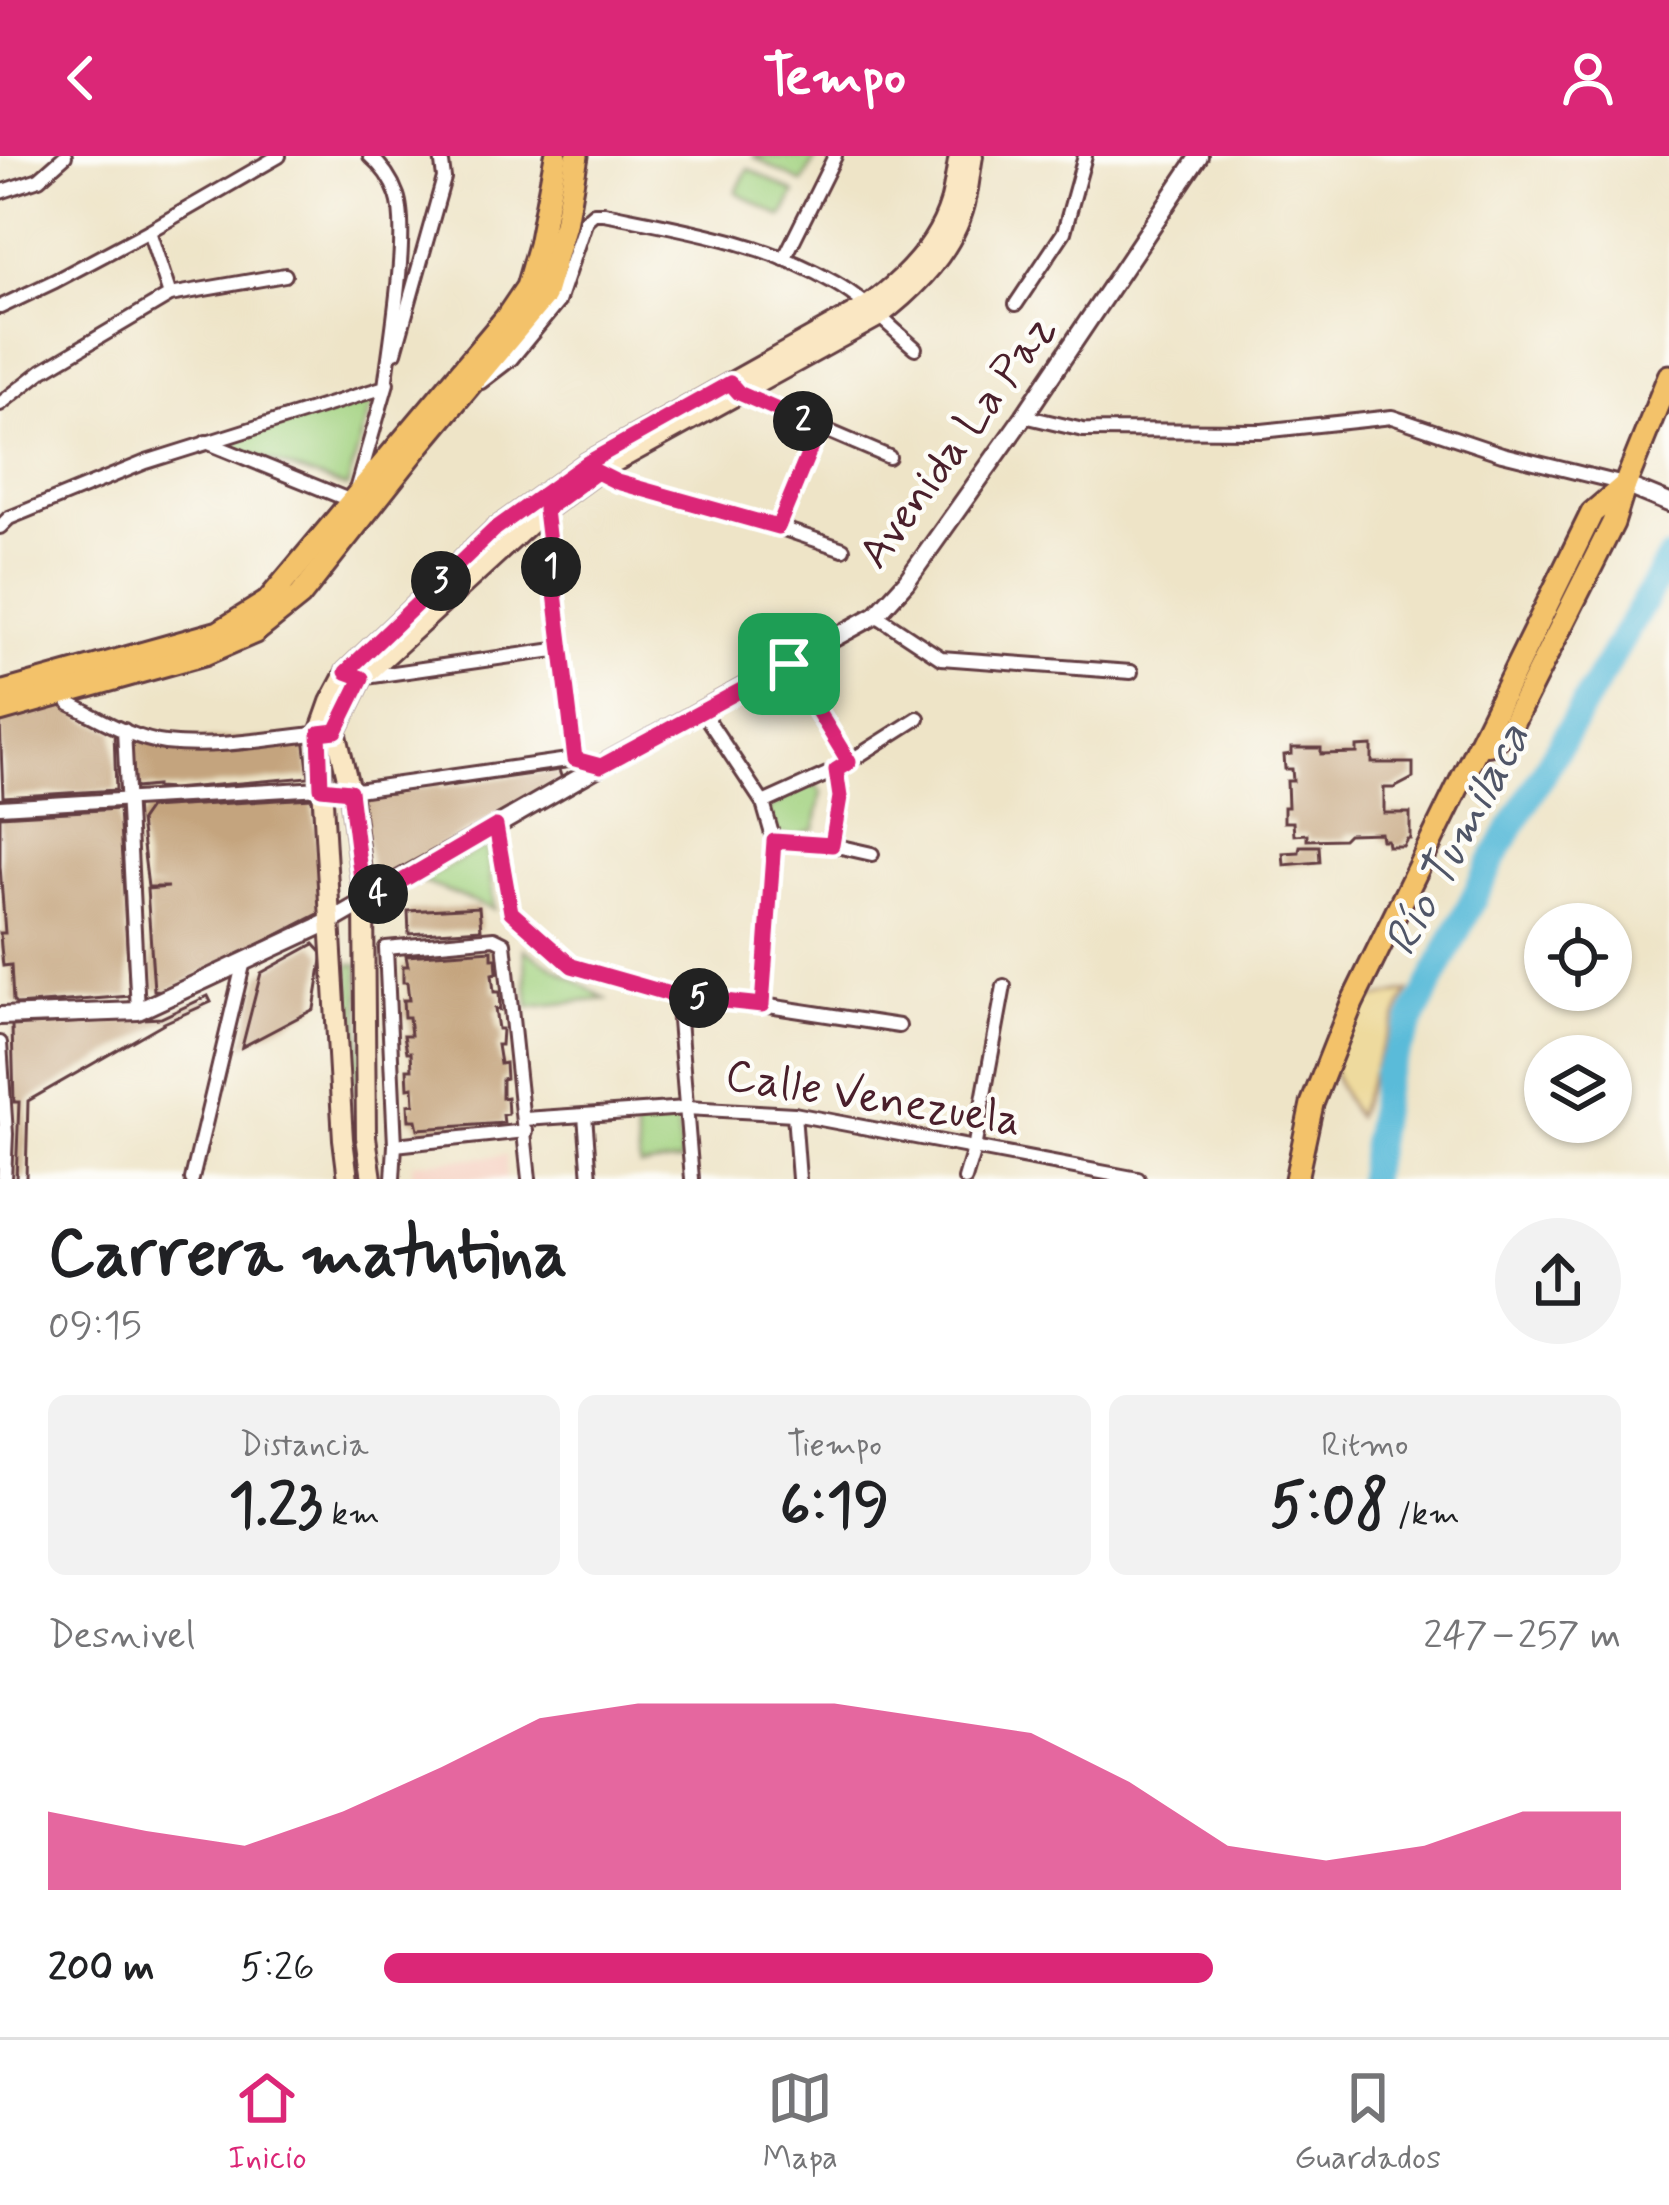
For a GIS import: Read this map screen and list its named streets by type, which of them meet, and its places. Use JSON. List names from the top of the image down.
{
  "streets": {
    "street": ["Avenida La Paz", "Calle Venezuela"]
  },
  "water": ["Río Tumilaca"],
  "page": {
    "header": "Tempo",
    "pins": [
      "2",
      "1",
      "3",
      "4",
      "5"
    ],
    "heading": ["Carrera matutina", "09:15"],
    "stats": [
      ["Distancia", "1.23 km"],
      ["Tiempo", "6:19"],
      ["Ritmo", "5:08 /km"]
    ],
    "chart": ["Desnivel", "247–257 m"],
    "list": [
      {
        "name": "200 m",
        "note": "5:26"
      }
    ],
    "tabs": ["Inicio", "Mapa", "Guardados"]
  }
}
